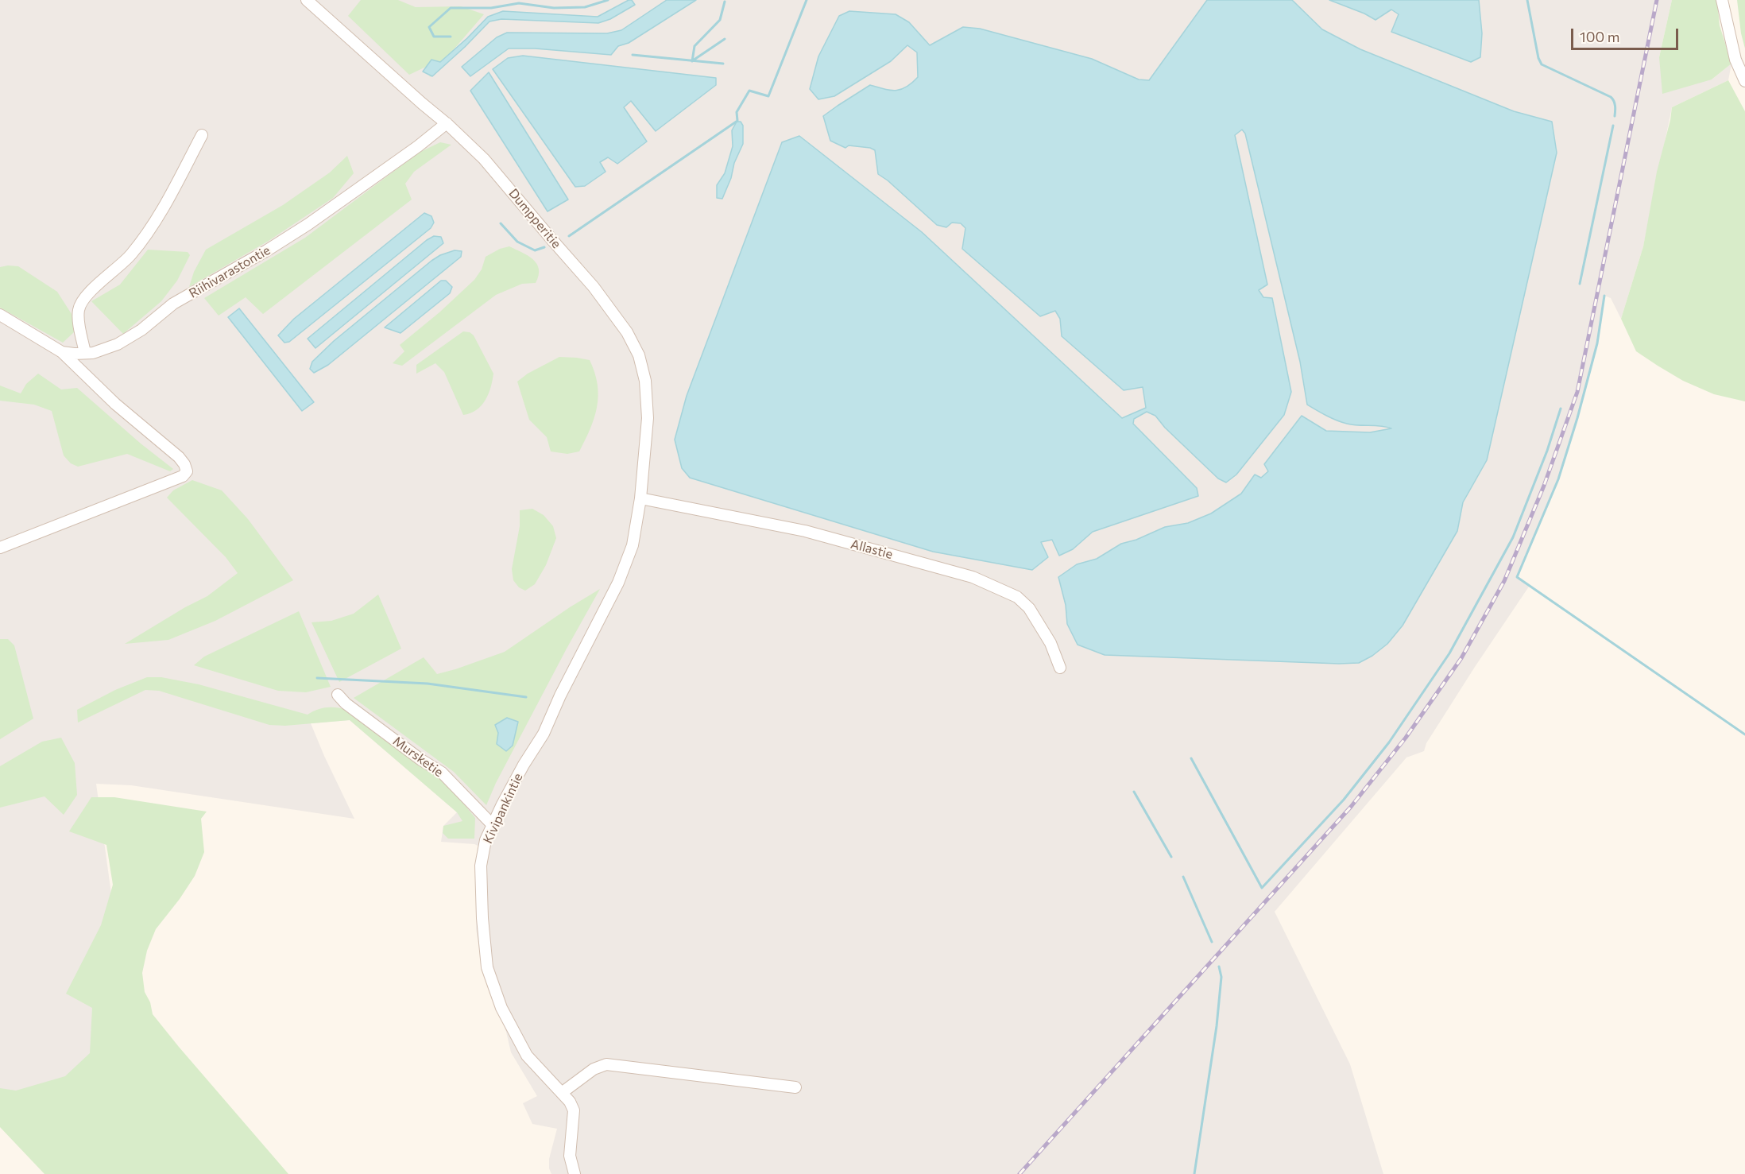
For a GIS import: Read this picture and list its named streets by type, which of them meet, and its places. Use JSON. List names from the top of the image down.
{
  "streets": {
    "street": [
      "Dumpperitie",
      "Riihivarastontie",
      "Allastie",
      "Mursketie",
      "Kivipankintie"
    ]
  },
  "crossings": [
    ["Dumpperitie", "Riihivarastontie"],
    ["Dumpperitie", "Allastie"],
    ["Dumpperitie", "Kivipankintie"],
    ["Allastie", "Kivipankintie"],
    ["Mursketie", "Kivipankintie"]
  ],
  "scale_bar": "100 m"
}
